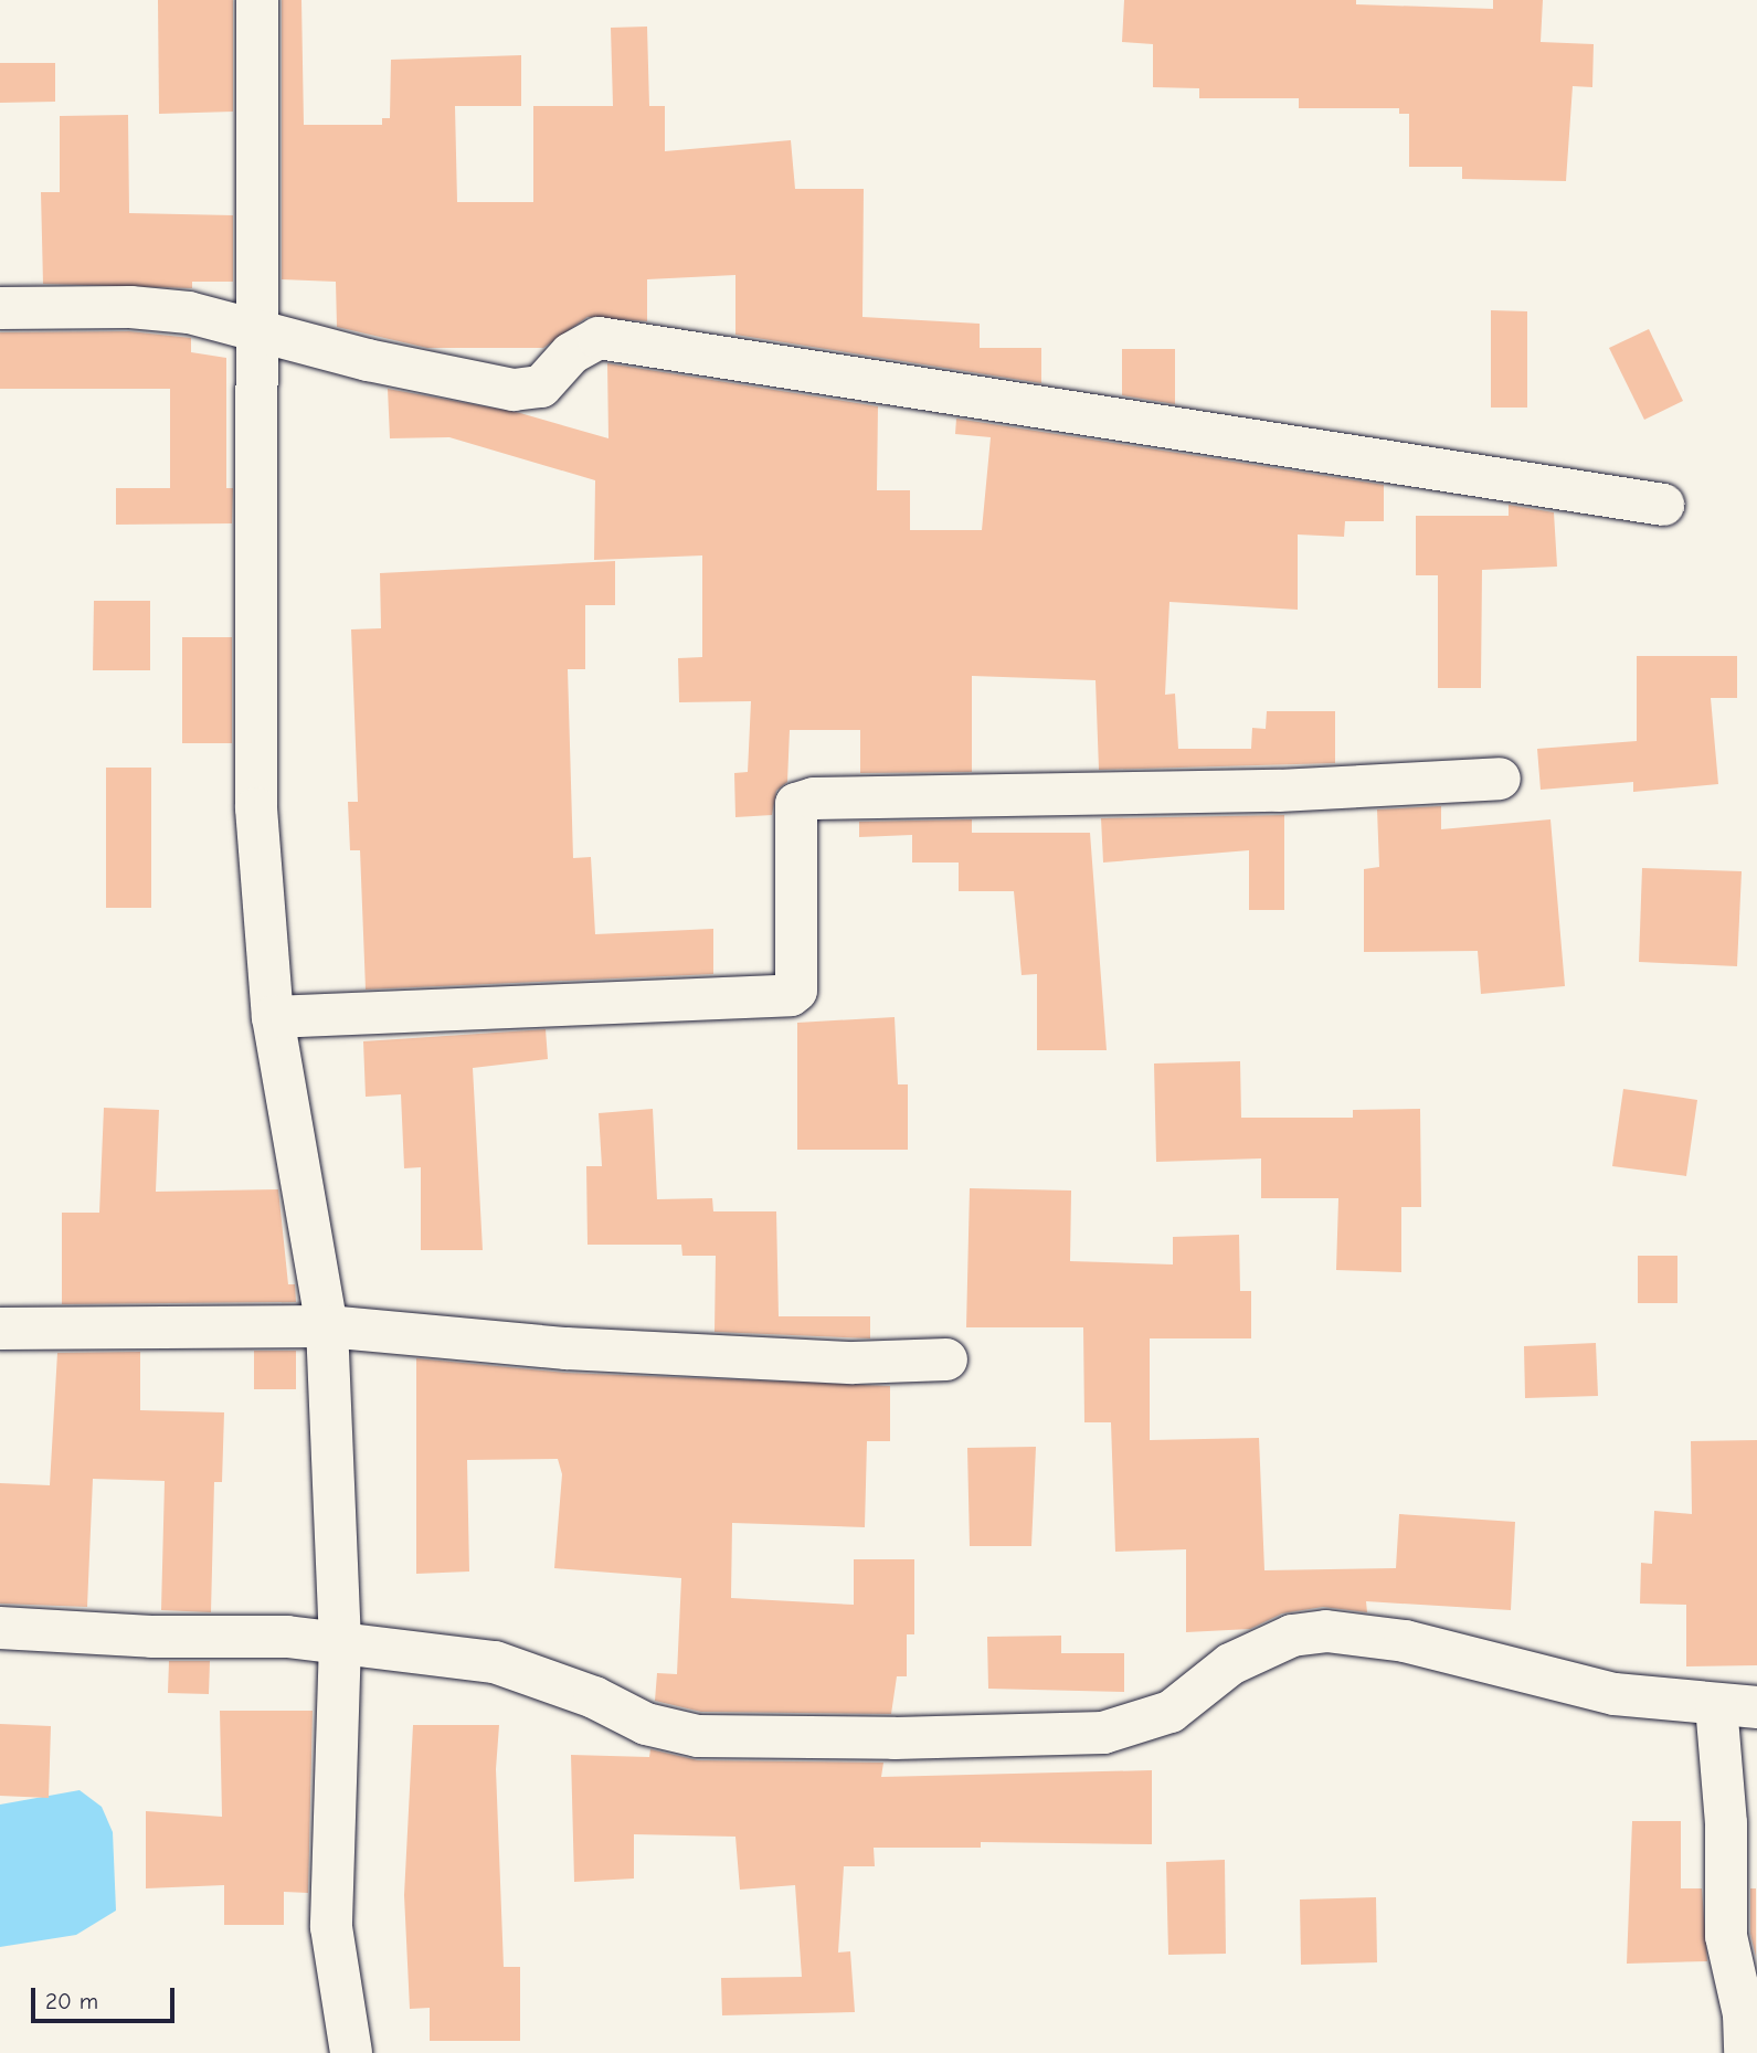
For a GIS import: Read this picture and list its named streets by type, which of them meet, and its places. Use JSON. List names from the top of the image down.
{
  "scale_bar": "20 m"
}
